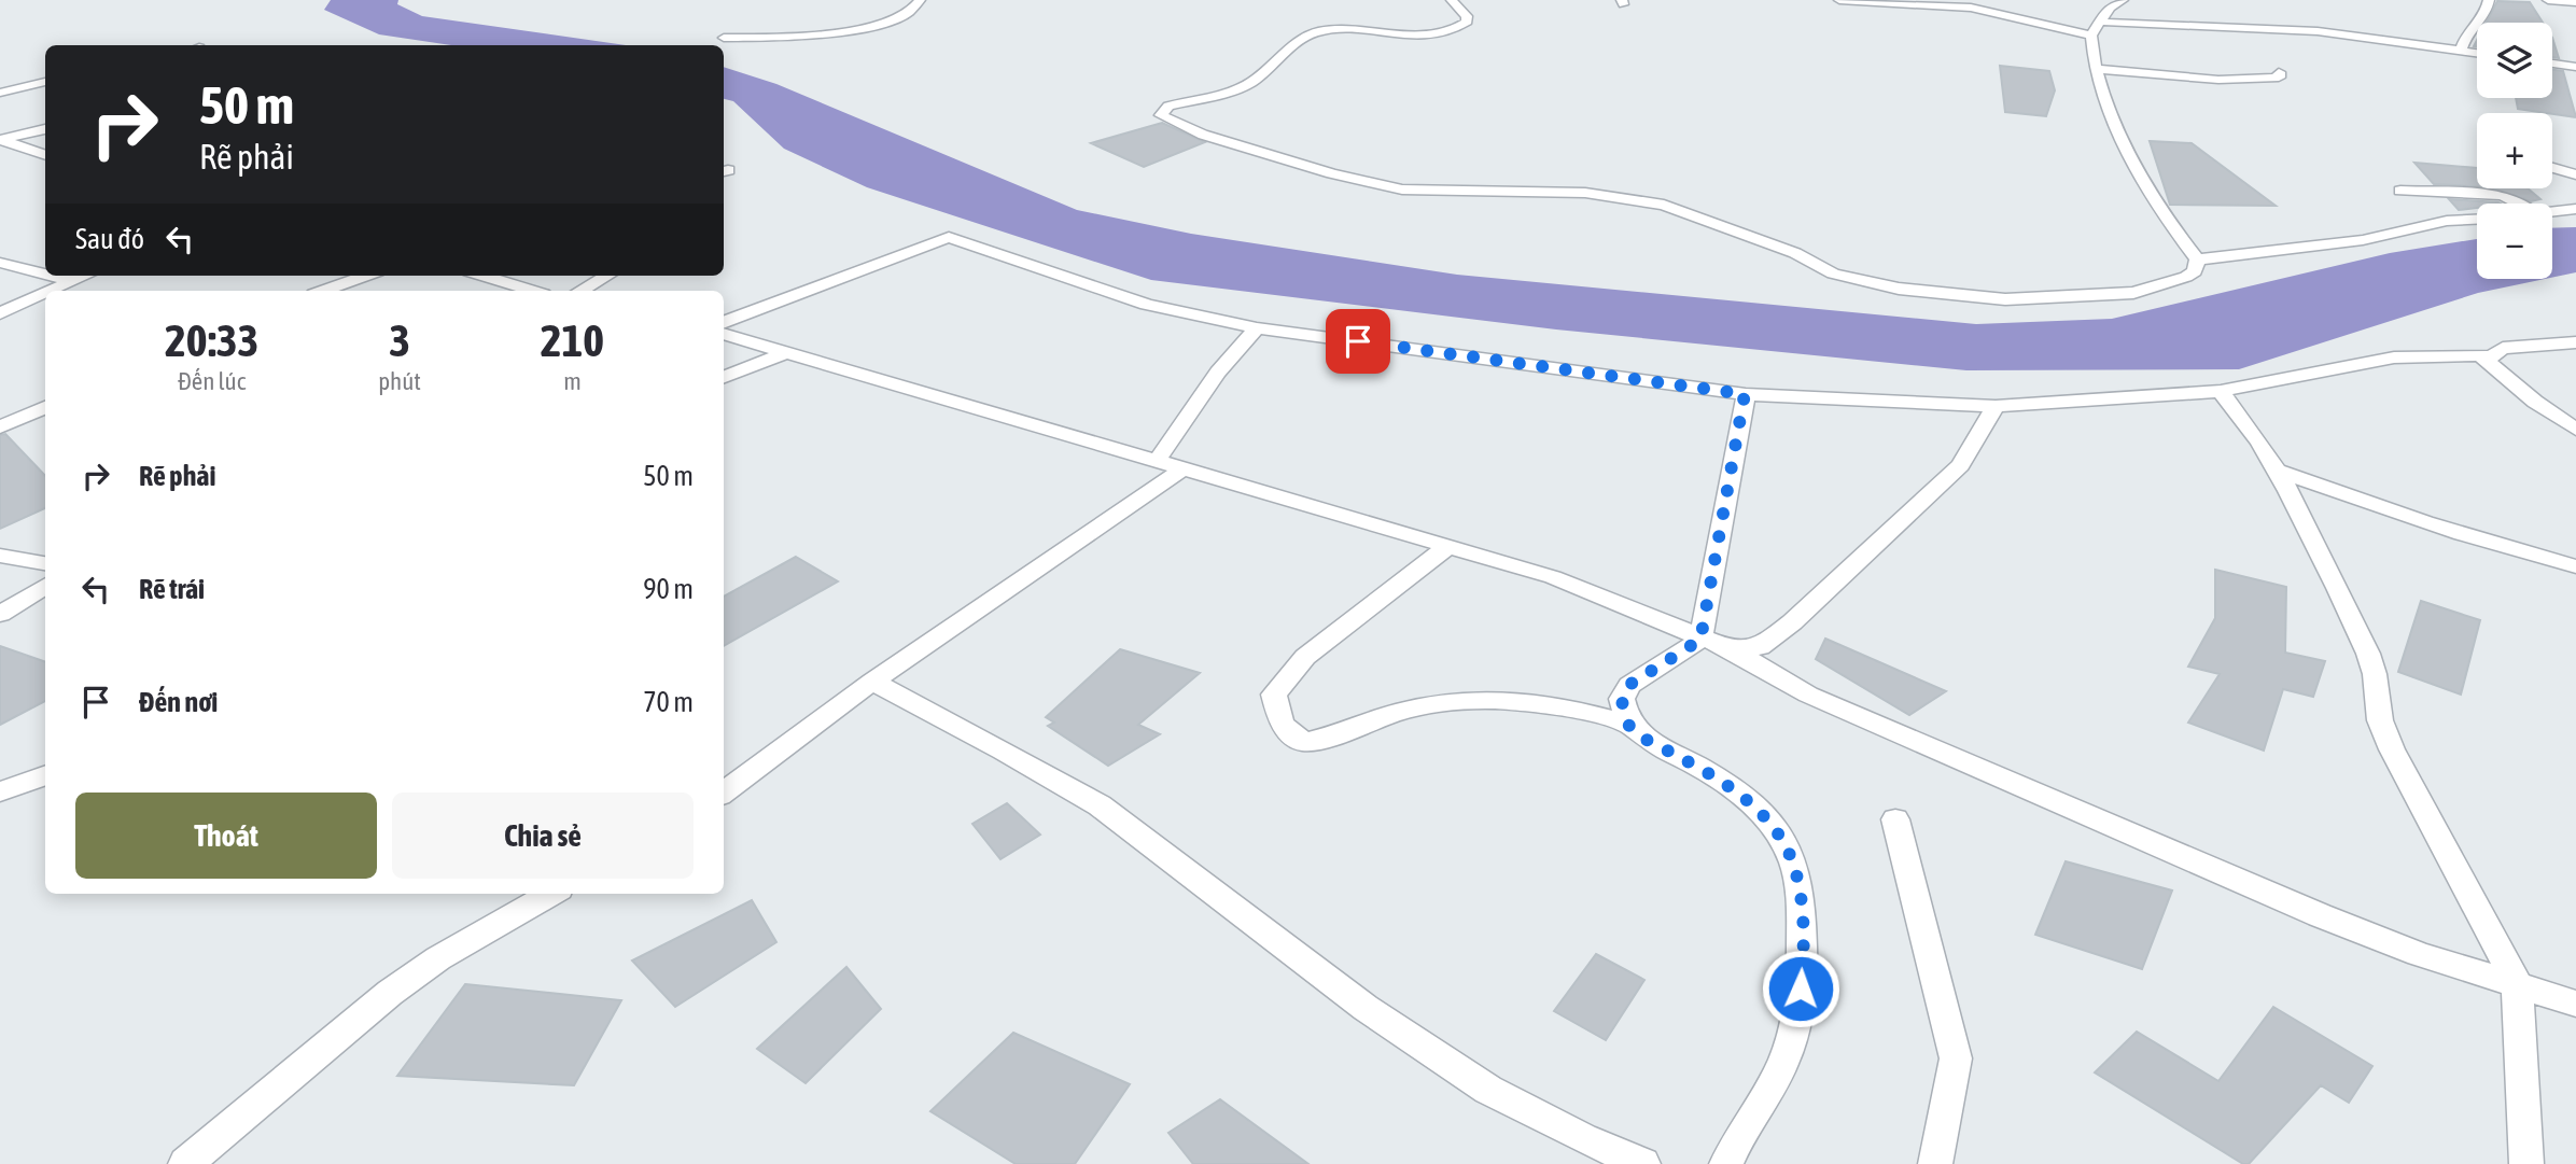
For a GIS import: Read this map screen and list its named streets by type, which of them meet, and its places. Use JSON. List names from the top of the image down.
{
  "page": {
    "map_buttons": ["+", "−"],
    "turn": ["50 m", "Rẽ phải"],
    "then": "Sau đó",
    "eta": [
      "20:33",
      "Đến lúc",
      "3",
      "phút",
      "210",
      "m"
    ],
    "list": [
      {
        "name": "Rẽ phải",
        "value": "50 m"
      },
      {
        "name": "Rẽ trái",
        "value": "90 m"
      },
      {
        "name": "Đến nơi",
        "value": "70 m"
      }
    ],
    "buttons": ["Thoát", "Chia sẻ"]
  }
}
